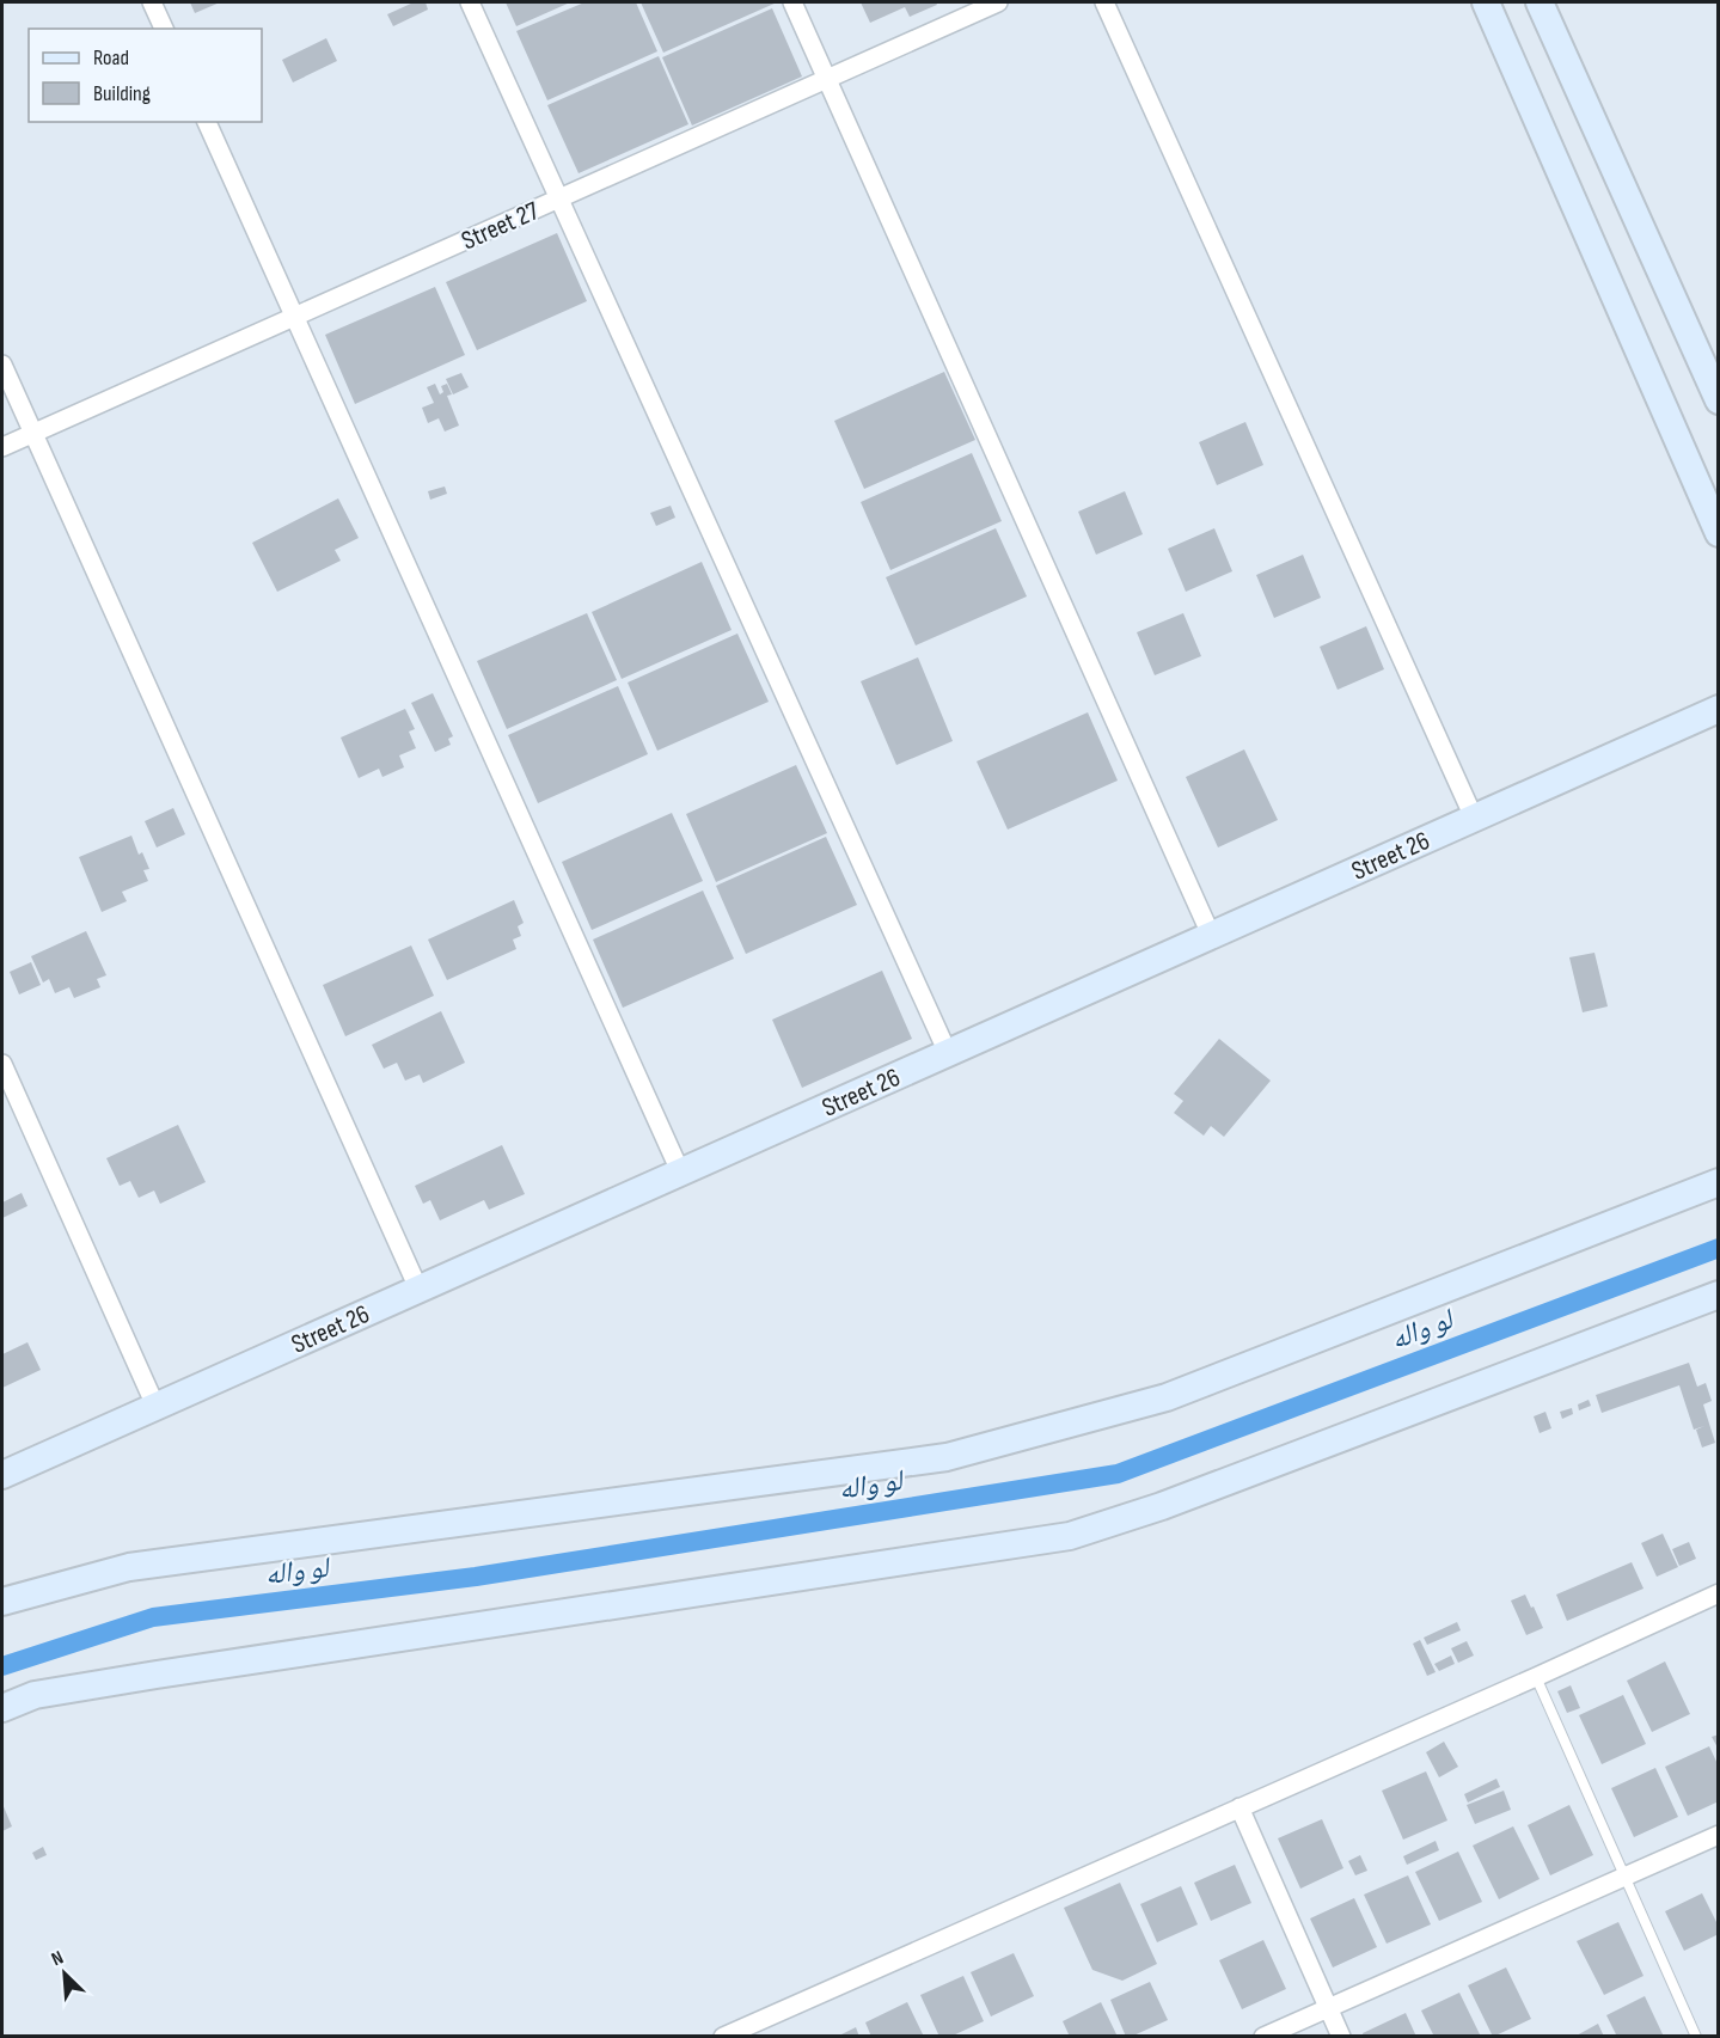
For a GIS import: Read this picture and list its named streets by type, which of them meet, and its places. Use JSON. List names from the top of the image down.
{
  "streets": {
    "street": ["Street 27", "Street 26"]
  },
  "water": ["لو واله"],
  "legend": ["Road", "Building"],
  "north": "top left"
}
